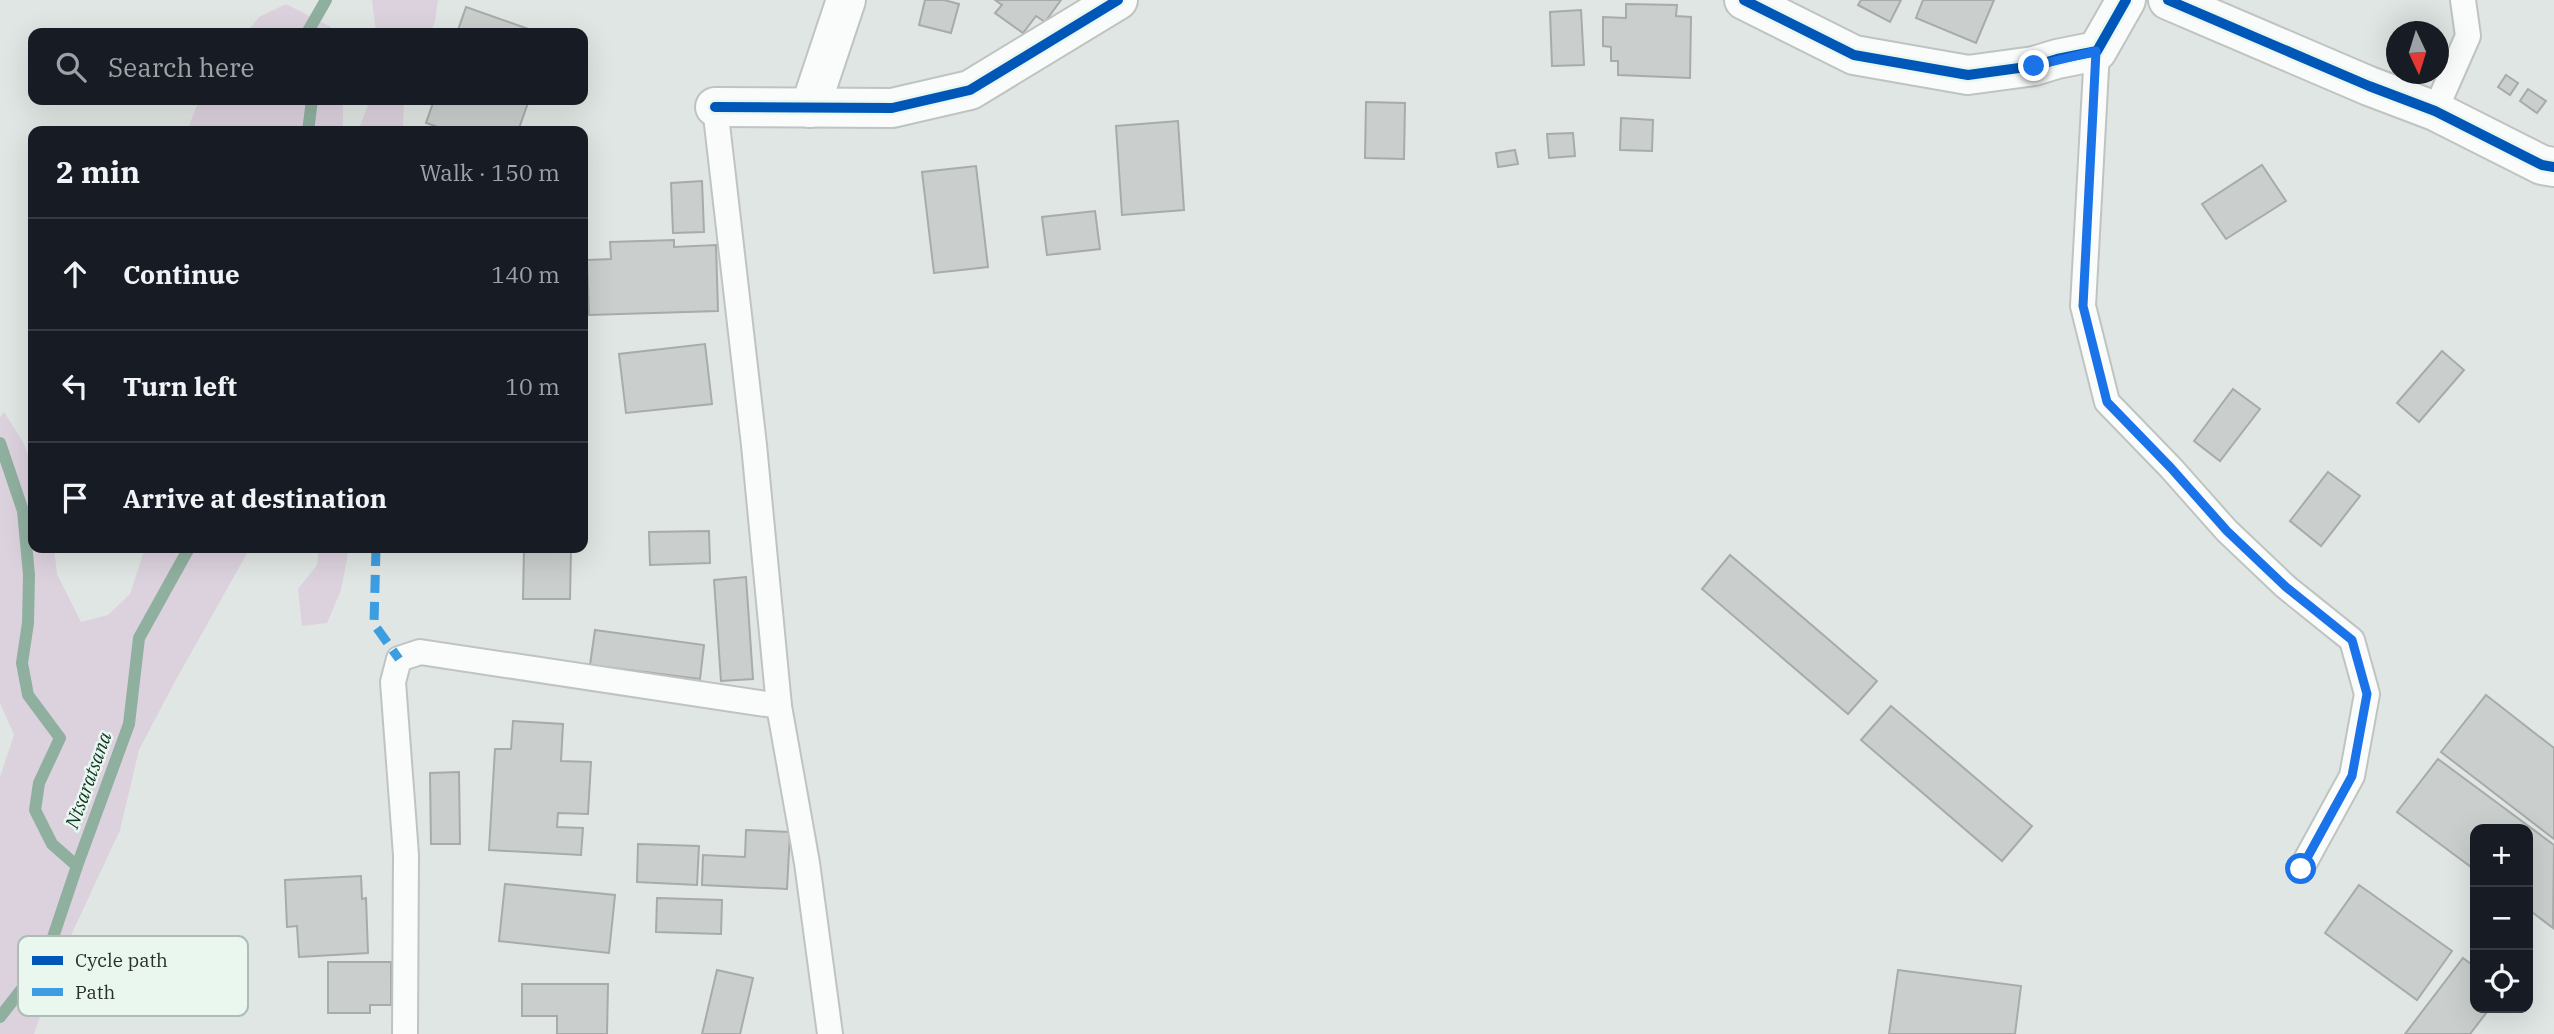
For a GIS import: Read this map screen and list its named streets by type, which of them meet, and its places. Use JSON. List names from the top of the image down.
{
  "water": ["Ntsaratsana"],
  "legend": ["Cycle path", "Path"],
  "north": "bottom",
  "page": {
    "search": "Search here",
    "heading": ["2 min", "Walk · 150 m"],
    "list": [
      ["Continue", "140 m"],
      ["Turn left", "10 m"],
      "Arrive at destination"
    ],
    "map_buttons": ["+", "−"]
  }
}
